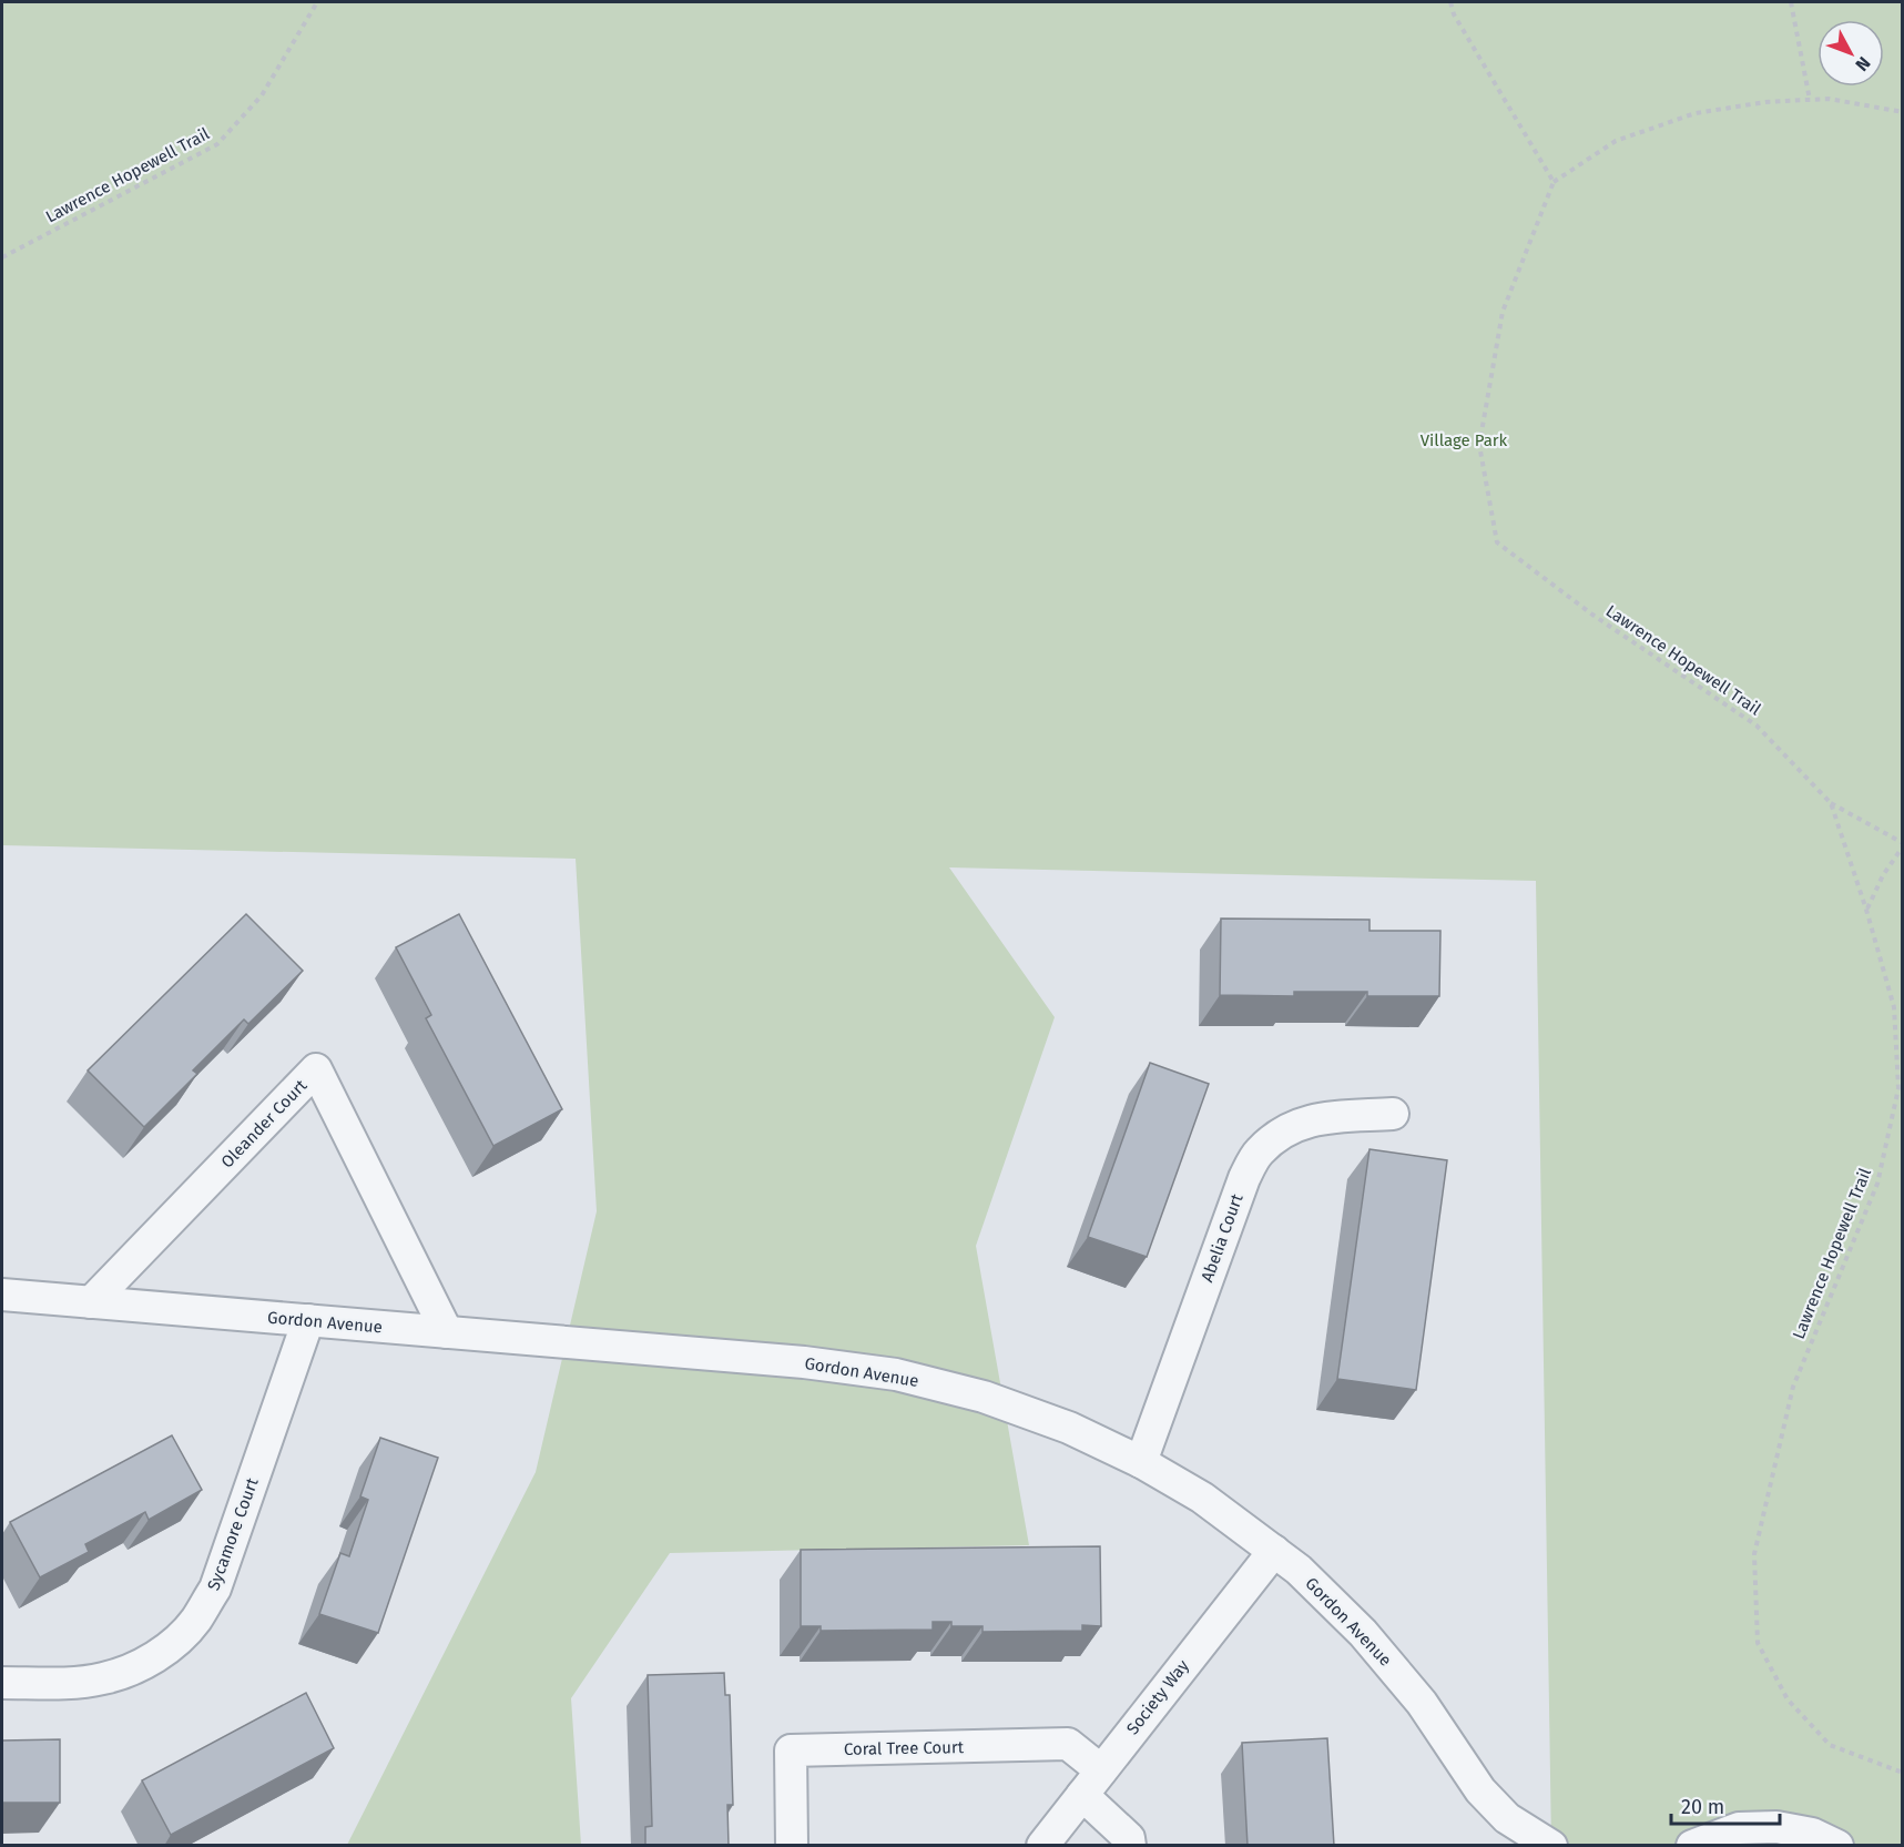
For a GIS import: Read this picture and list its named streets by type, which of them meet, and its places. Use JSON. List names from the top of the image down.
{
  "streets": {
    "street": [
      "Oleander Court",
      "Abelia Court",
      "Gordon Avenue",
      "Sycamore Court",
      "Society Way",
      "Coral Tree Court"
    ],
    "path": ["Lawrence Hopewell Trail"]
  },
  "crossings": [
    ["Oleander Court", "Gordon Avenue"],
    ["Abelia Court", "Gordon Avenue"],
    ["Gordon Avenue", "Sycamore Court"],
    ["Gordon Avenue", "Society Way"],
    ["Society Way", "Coral Tree Court"]
  ],
  "parks": ["Village Park"],
  "scale_bar": "20 m",
  "north": "bottom right"
}
